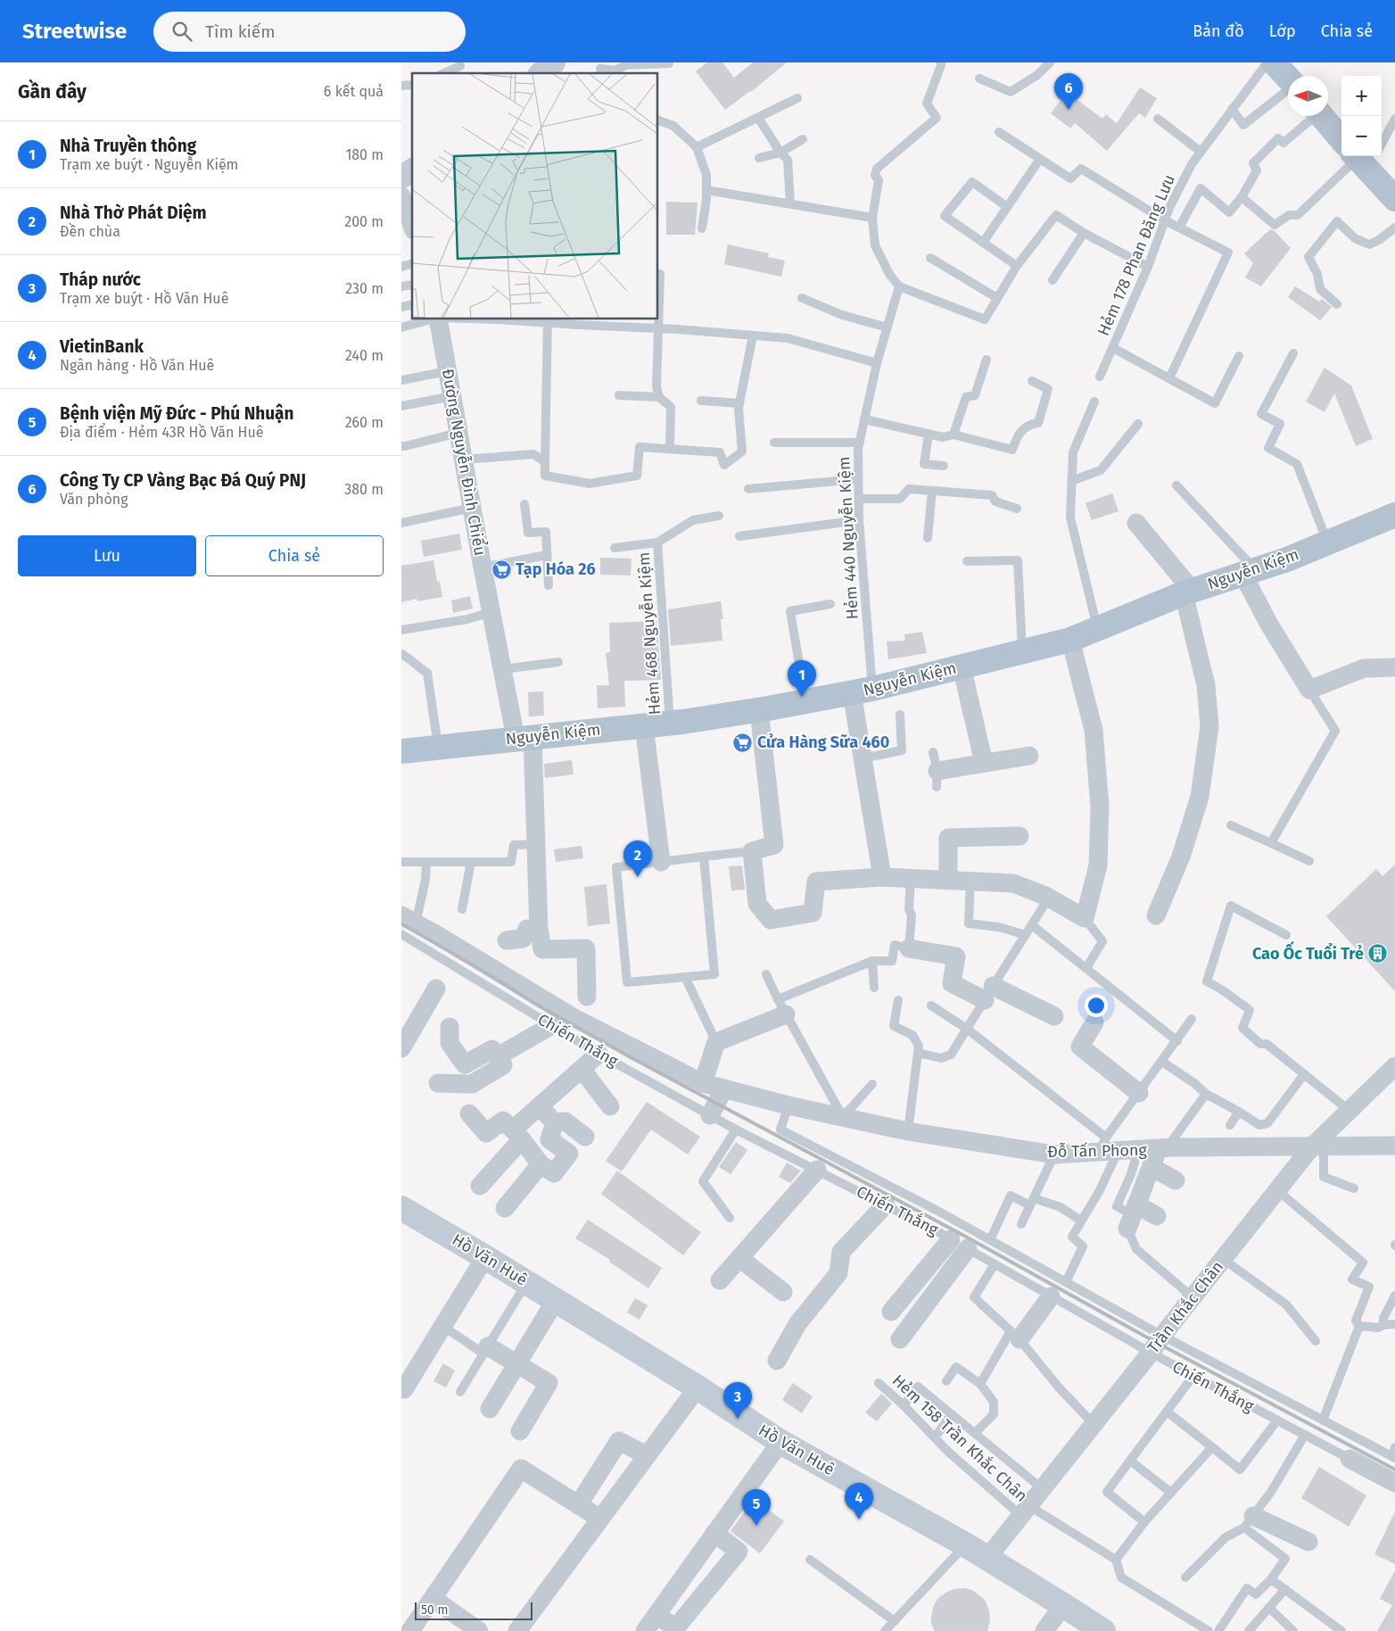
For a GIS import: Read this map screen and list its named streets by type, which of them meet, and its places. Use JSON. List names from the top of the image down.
{
  "streets": {
    "main road": ["Nguyễn Kiệm", "Hồ Văn Huê"],
    "street": [
      "Đường Nguyễn Đình Chiểu",
      "Chiến Thắng",
      "Đỗ Tấn Phong",
      "Trần Khắc Chân"
    ],
    "lane": [
      "Hẻm 178 Phan Đăng Lưu",
      "Hẻm 440 Nguyễn Kiệm",
      "Hẻm 468 Nguyễn Kiệm",
      "Hẻm 158 Trần Khắc Chân"
    ]
  },
  "crossings": [
    ["Đường Nguyễn Đình Chiểu", "Nguyễn Kiệm"],
    ["Hẻm 440 Nguyễn Kiệm", "Nguyễn Kiệm"],
    ["Nguyễn Kiệm", "Hẻm 468 Nguyễn Kiệm"],
    ["Chiến Thắng", "Đỗ Tấn Phong"],
    ["Chiến Thắng", "Trần Khắc Chân"],
    ["Đỗ Tấn Phong", "Trần Khắc Chân"],
    ["Hồ Văn Huê", "Trần Khắc Chân"],
    ["Trần Khắc Chân", "Hẻm 158 Trần Khắc Chân"]
  ],
  "places": {
    "supermarket": ["Tạp Hóa 26", "Cửa Hàng Sữa 460"],
    "building": ["Cao Ốc Tuổi Trẻ"]
  },
  "scale_bar": "50 m",
  "north": "left",
  "page": {
    "header": "Streetwise",
    "search": "Tìm kiếm",
    "nav": ["Bản đồ", "Lớp", "Chia sẻ"],
    "heading": ["Gần đây", "6 kết quả"],
    "pins": [
      "6",
      "1",
      "2",
      "3",
      "4",
      "5"
    ],
    "map_buttons": ["+", "−"],
    "list": [
      {
        "mark": "1",
        "name": "Nhà Truyền thông",
        "note": "Trạm xe buýt · Nguyễn Kiệm",
        "value": "180 m"
      },
      {
        "mark": "2",
        "name": "Nhà Thờ Phát Diệm",
        "note": "Đền chùa",
        "value": "200 m"
      },
      {
        "mark": "3",
        "name": "Tháp nước",
        "note": "Trạm xe buýt · Hồ Văn Huê",
        "value": "230 m"
      },
      {
        "mark": "4",
        "name": "VietinBank",
        "note": "Ngân hàng · Hồ Văn Huê",
        "value": "240 m"
      },
      {
        "mark": "5",
        "name": "Bệnh viện Mỹ Đức - Phú Nhuận",
        "note": "Địa điểm · Hẻm 43R Hồ Văn Huê",
        "value": "260 m"
      },
      {
        "mark": "6",
        "name": "Công Ty CP Vàng Bạc Đá Quý PNJ",
        "note": "Văn phòng",
        "value": "380 m"
      }
    ],
    "buttons": ["Lưu", "Chia sẻ"],
    "scale": "50 m"
  }
}
